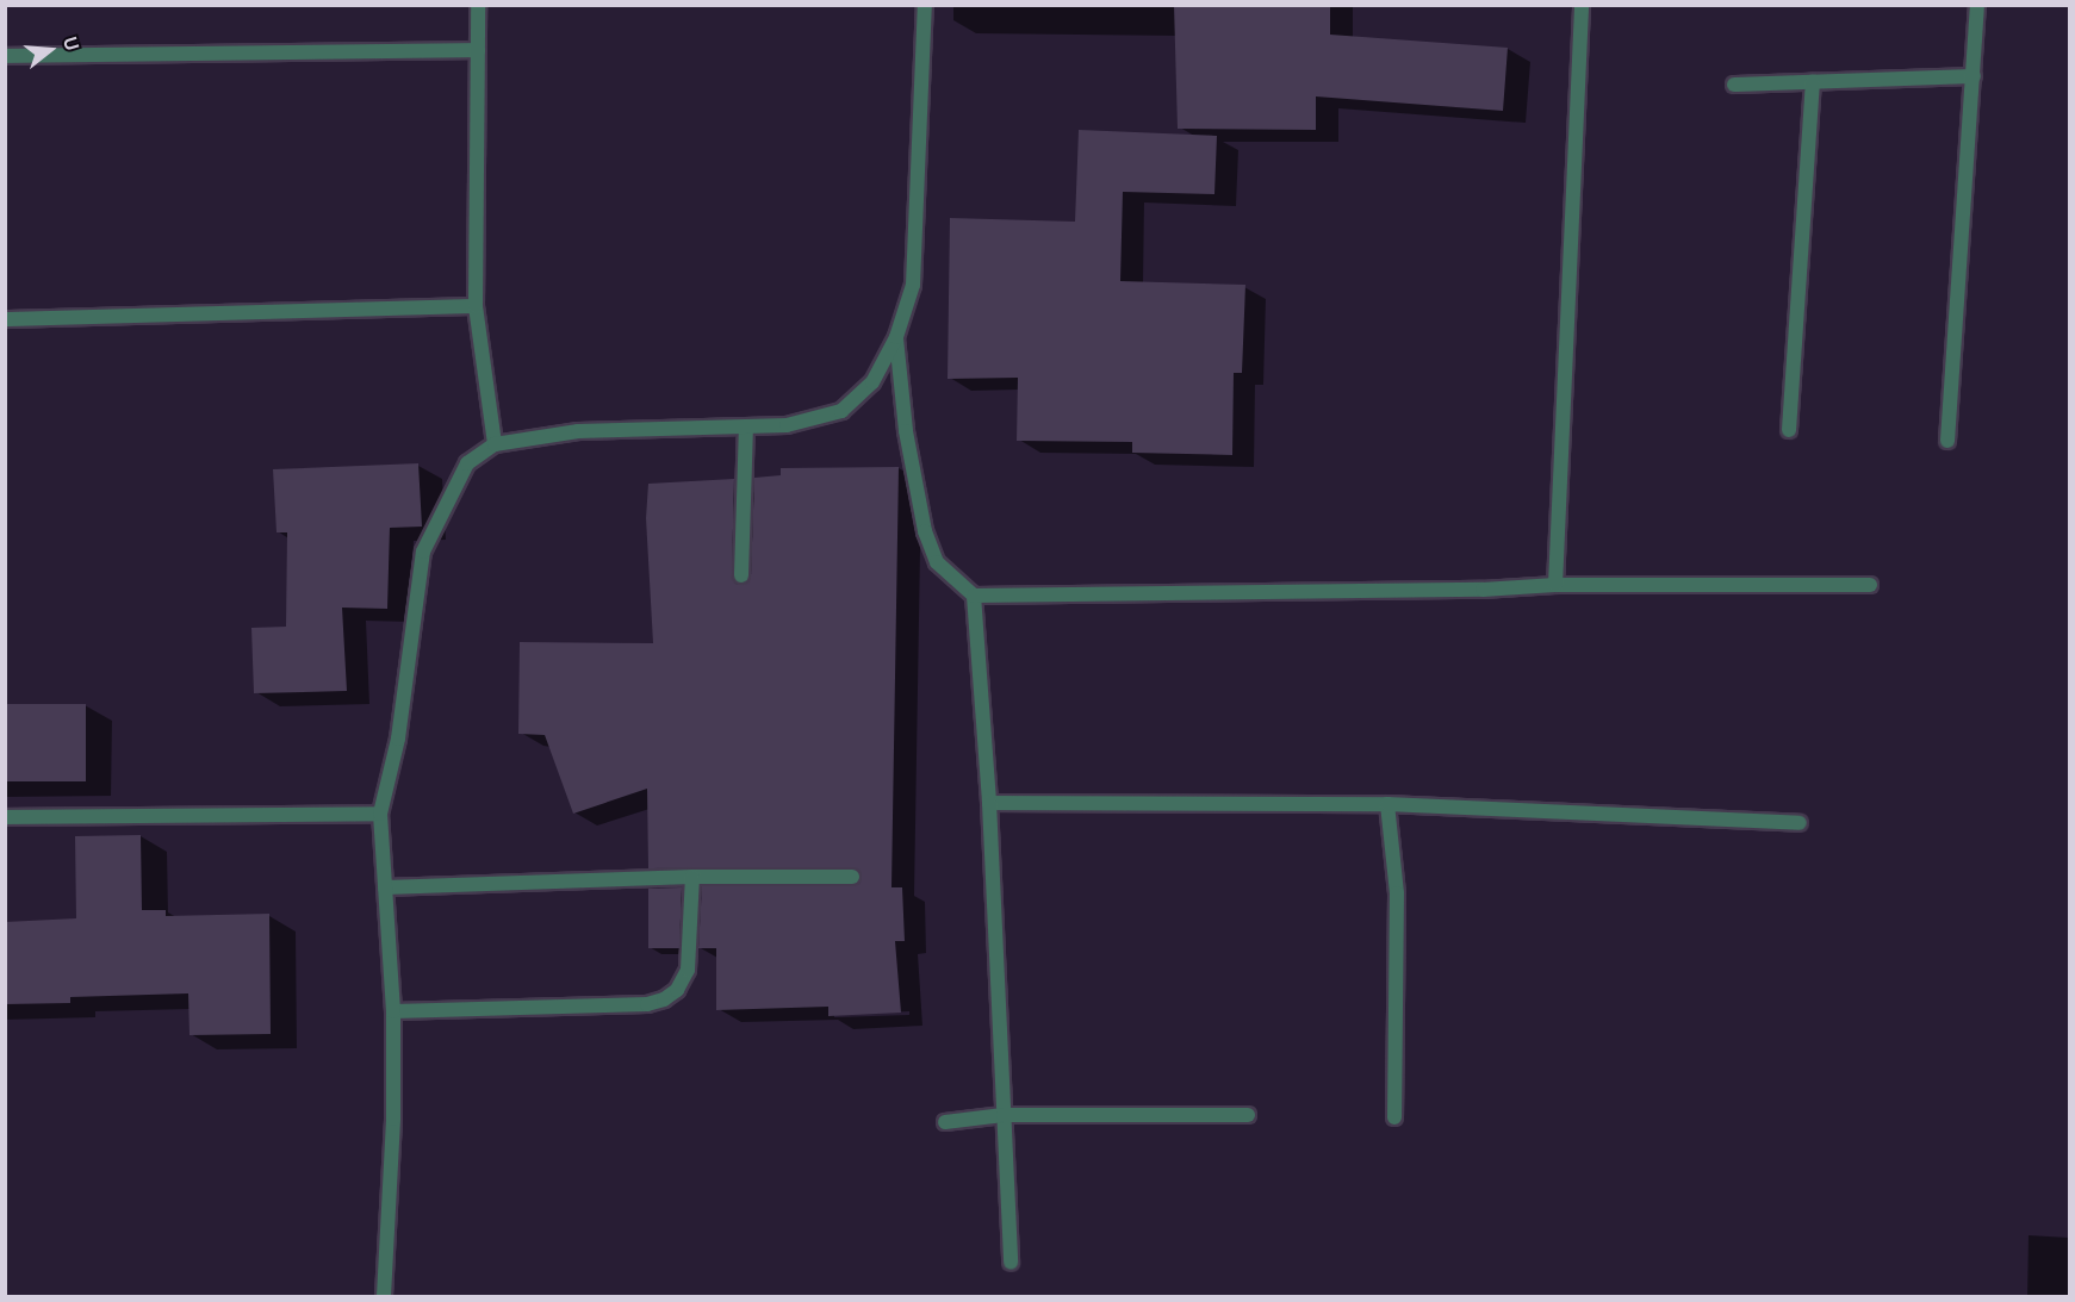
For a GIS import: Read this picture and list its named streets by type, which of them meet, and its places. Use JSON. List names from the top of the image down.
{
  "north": "right"
}
